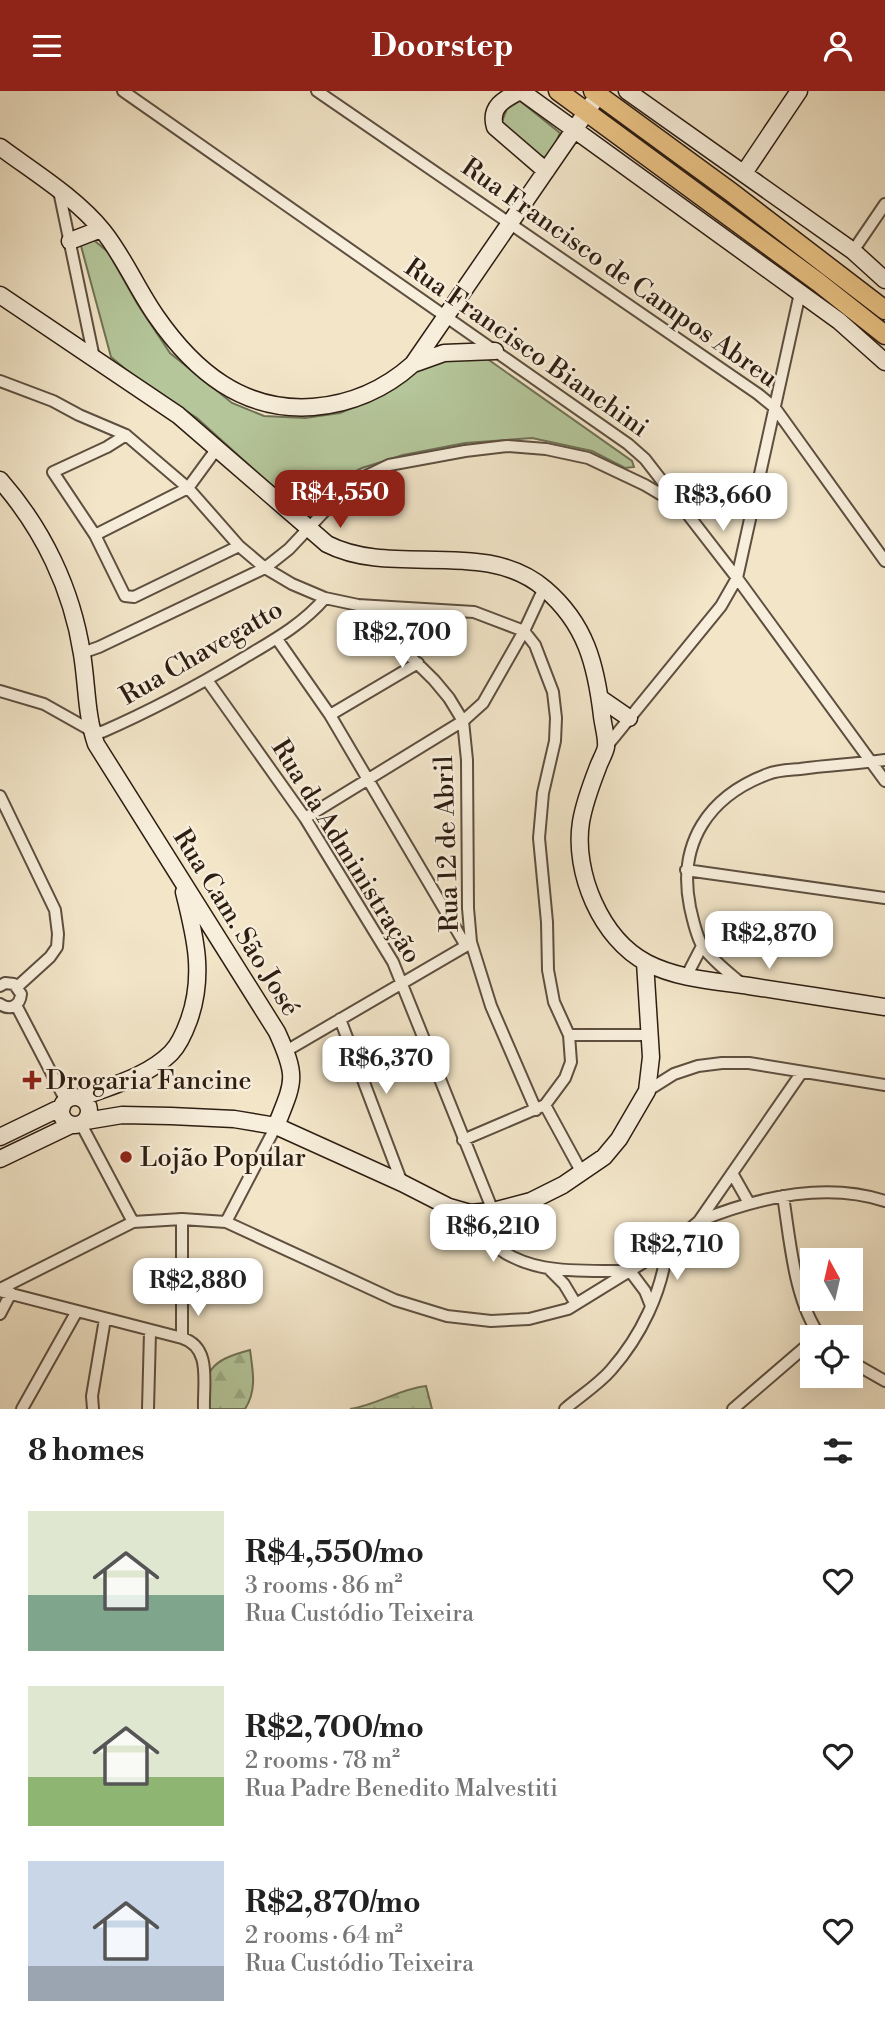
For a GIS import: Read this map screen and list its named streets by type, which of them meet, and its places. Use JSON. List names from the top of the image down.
{
  "streets": {
    "street": [
      "Rua Francisco de Campos Abreu",
      "Rua Francisco Bianchini",
      "Rua Chavegatto",
      "Rua 12 de Abril",
      "Rua da Administração",
      "Rua Cam. São José"
    ]
  },
  "crossings": [
    ["Rua Chavegatto", "Rua da Administração"],
    ["Rua Chavegatto", "Rua Cam. São José"]
  ],
  "places": {
    "health": ["Drogaria Fancine"],
    "other": ["Lojão Popular"]
  },
  "north": "top",
  "page": {
    "header": "Doorstep",
    "price": [
      "R$4,550",
      "R$3,660",
      "R$2,700",
      "R$2,870",
      "R$6,370",
      "R$6,210",
      "R$2,710",
      "R$2,880"
    ],
    "heading": "8 homes",
    "list": [
      {
        "name": "R$4,550/mo",
        "note": "3 rooms · 86 m² · Rua Custódio Teixeira"
      },
      {
        "name": "R$2,700/mo",
        "note": "2 rooms · 78 m² · Rua Padre Benedito Malvestiti"
      },
      {
        "name": "R$2,870/mo",
        "note": "2 rooms · 64 m² · Rua Custódio Teixeira"
      }
    ]
  }
}
